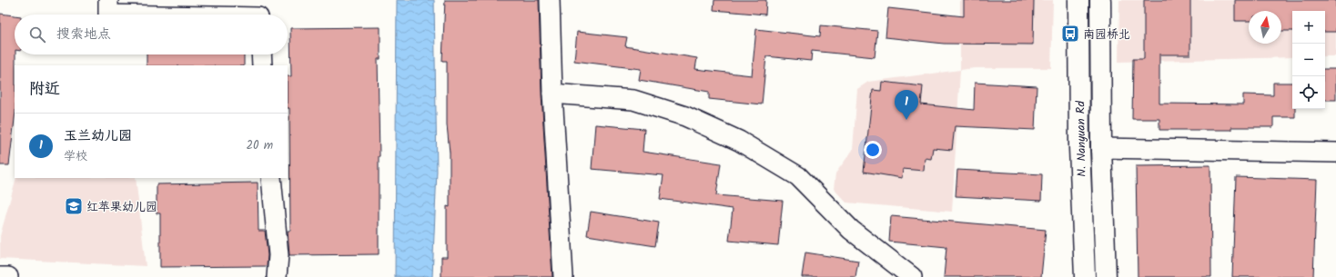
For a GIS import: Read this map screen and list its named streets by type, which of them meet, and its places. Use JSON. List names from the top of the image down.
{
  "streets": {
    "main road": ["N. Nanyuan Rd"]
  },
  "places": {
    "bus stop": ["南园桥北"],
    "school or university": ["红苹果幼儿园"]
  },
  "north": "top",
  "page": {
    "map_buttons": ["+", "−"],
    "search": "搜索地点",
    "heading": "附近",
    "pins": "1",
    "list": [
      {
        "mark": "1",
        "name": "玉兰幼儿园",
        "note": "学校",
        "value": "20 m"
      }
    ]
  }
}
